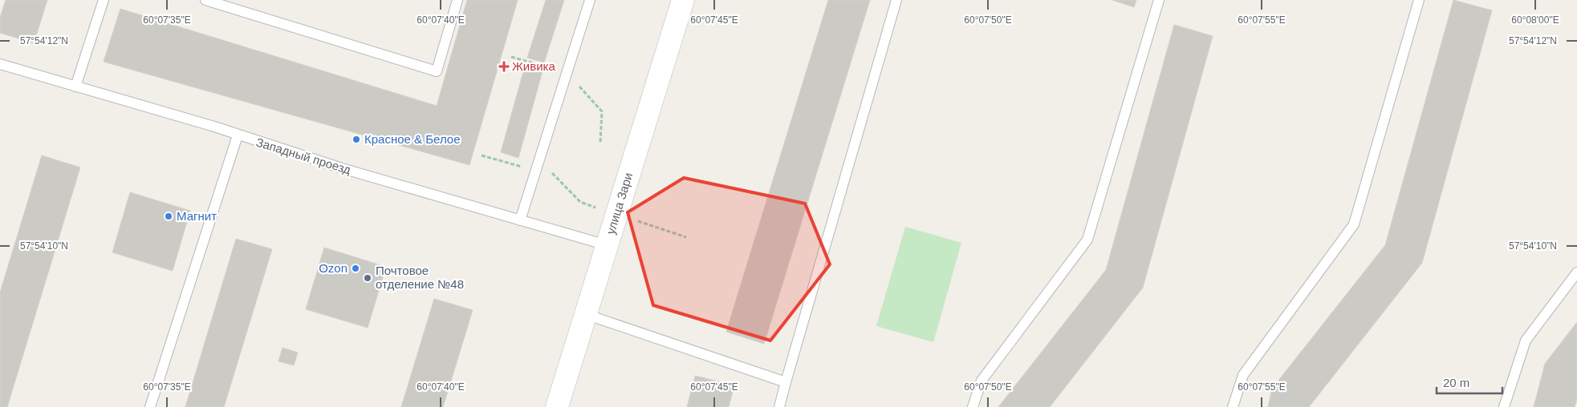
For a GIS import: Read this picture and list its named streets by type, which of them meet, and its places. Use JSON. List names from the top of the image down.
{
  "streets": {
    "street": ["улица Зари"],
    "lane": ["Западный проезд"]
  },
  "crossings": [
    ["Западный проезд", "улица Зари"]
  ],
  "places": {
    "health": ["Живика"],
    "other": [
      "Красное & Белое",
      "Магнит",
      "Ozon",
      "Почтовое отделение №48"
    ]
  },
  "scale_bar": "20 m",
  "coordinates": [
    "60°07'35\"E",
    "60°07'40\"E",
    "60°07'45\"E",
    "60°07'50\"E",
    "60°07'55\"E",
    "60°08'00\"E",
    "57°54'12\"N",
    "57°54'10\"N"
  ]
}
